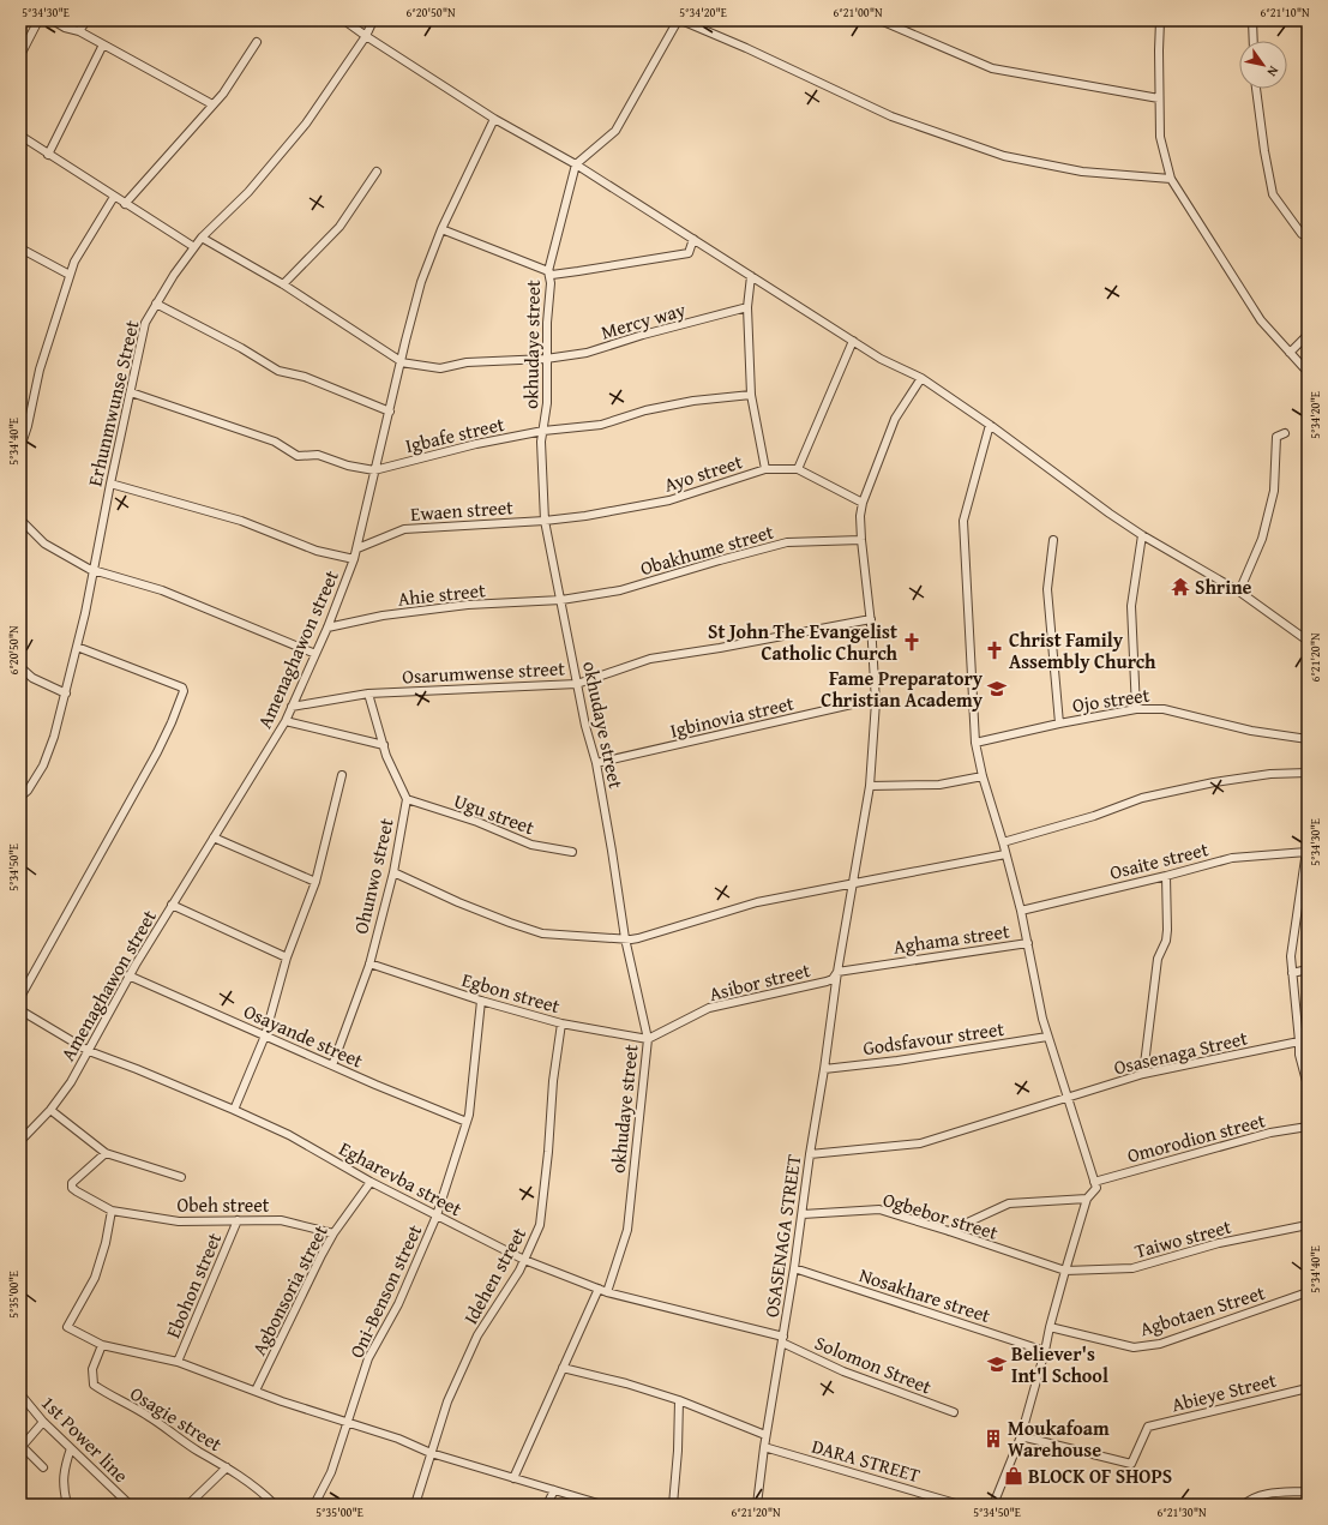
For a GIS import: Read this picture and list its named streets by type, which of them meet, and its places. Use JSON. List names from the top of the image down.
{
  "streets": {
    "street": [
      "Mercy way",
      "okhudaye street",
      "Erhunmwunse Street",
      "Igbafe street",
      "Ayo street",
      "Ewaen street",
      "Obakhume street",
      "Ahie street",
      "Amenaghawon street",
      "Osarumwense street",
      "Ojo street",
      "Igbinovia street",
      "Ugu street",
      "Osaite street",
      "Ohunwo street",
      "Aghama street",
      "Asibor street",
      "Egbon street",
      "Osayande street",
      "Godsfavour street",
      "Osasenaga Street",
      "Omorodion street",
      "Egharevba street",
      "Obeh street",
      "Ogbebor street",
      "OSASENAGA STREET",
      "Taiwo street",
      "Idehen street",
      "Ebohon street",
      "Agbonsoria street",
      "Oni-Benson street",
      "Nosakhare street",
      "Agbotaen Street",
      "Solomon Street",
      "Abieye Street",
      "Osagie street",
      "1st Power line",
      "DARA STREET"
    ]
  },
  "crossings": [
    ["Mercy way", "okhudaye street"],
    ["Mercy way", "Amenaghawon street"],
    ["okhudaye street", "Igbafe street"],
    ["okhudaye street", "Ayo street"],
    ["okhudaye street", "Ewaen street"],
    ["okhudaye street", "Obakhume street"],
    ["okhudaye street", "Ahie street"],
    ["okhudaye street", "Osarumwense street"],
    ["okhudaye street", "Igbinovia street"],
    ["okhudaye street", "Asibor street"],
    ["okhudaye street", "Egbon street"],
    ["okhudaye street", "Egharevba street"],
    ["Igbafe street", "Amenaghawon street"],
    ["Ayo street", "Ewaen street"],
    ["Ewaen street", "Amenaghawon street"],
    ["Obakhume street", "Ahie street"],
    ["Ahie street", "Amenaghawon street"],
    ["Amenaghawon street", "Osarumwense street"],
    ["Amenaghawon street", "Osayande street"],
    ["Amenaghawon street", "Egharevba street"],
    ["Osarumwense street", "Ohunwo street"],
    ["Igbinovia street", "OSASENAGA STREET"],
    ["Ugu street", "Ohunwo street"],
    ["Ohunwo street", "Egbon street"],
    ["Ohunwo street", "Osayande street"],
    ["Aghama street", "Asibor street"],
    ["Asibor street", "Egbon street"],
    ["Asibor street", "OSASENAGA STREET"],
    ["Egbon street", "Idehen street"],
    ["Egbon street", "Oni-Benson street"],
    ["Osayande street", "Oni-Benson street"],
    ["Godsfavour street", "OSASENAGA STREET"],
    ["Osasenaga Street", "OSASENAGA STREET"],
    ["Egharevba street", "OSASENAGA STREET"],
    ["Egharevba street", "Idehen street"],
    ["Egharevba street", "Agbonsoria street"],
    ["Egharevba street", "Oni-Benson street"],
    ["Egharevba street", "Solomon Street"],
    ["Obeh street", "Ebohon street"],
    ["Obeh street", "Agbonsoria street"],
    ["Ogbebor street", "OSASENAGA STREET"],
    ["Ogbebor street", "Taiwo street"],
    ["OSASENAGA STREET", "Nosakhare street"],
    ["OSASENAGA STREET", "Solomon Street"],
    ["OSASENAGA STREET", "DARA STREET"]
  ],
  "places": {
    "temple": ["Shrine"],
    "church": ["St John The Evangelist Catholic Church", "Christ Family Assembly Church"],
    "school or university": ["Fame Preparatory Christian Academy", "Believer's Int'l School"],
    "building": ["Moukafoam Warehouse"],
    "shop": ["BLOCK OF SHOPS"]
  },
  "north": "bottom right",
  "coordinates": [
    "5°34'30\"E",
    "6°20'50\"N",
    "5°34'20\"E",
    "6°21'00\"N",
    "6°21'10\"N",
    "5°34'40\"E",
    "6°21'20\"N",
    "5°34'50\"E",
    "5°35'00\"E",
    "6°21'30\"N"
  ]
}
